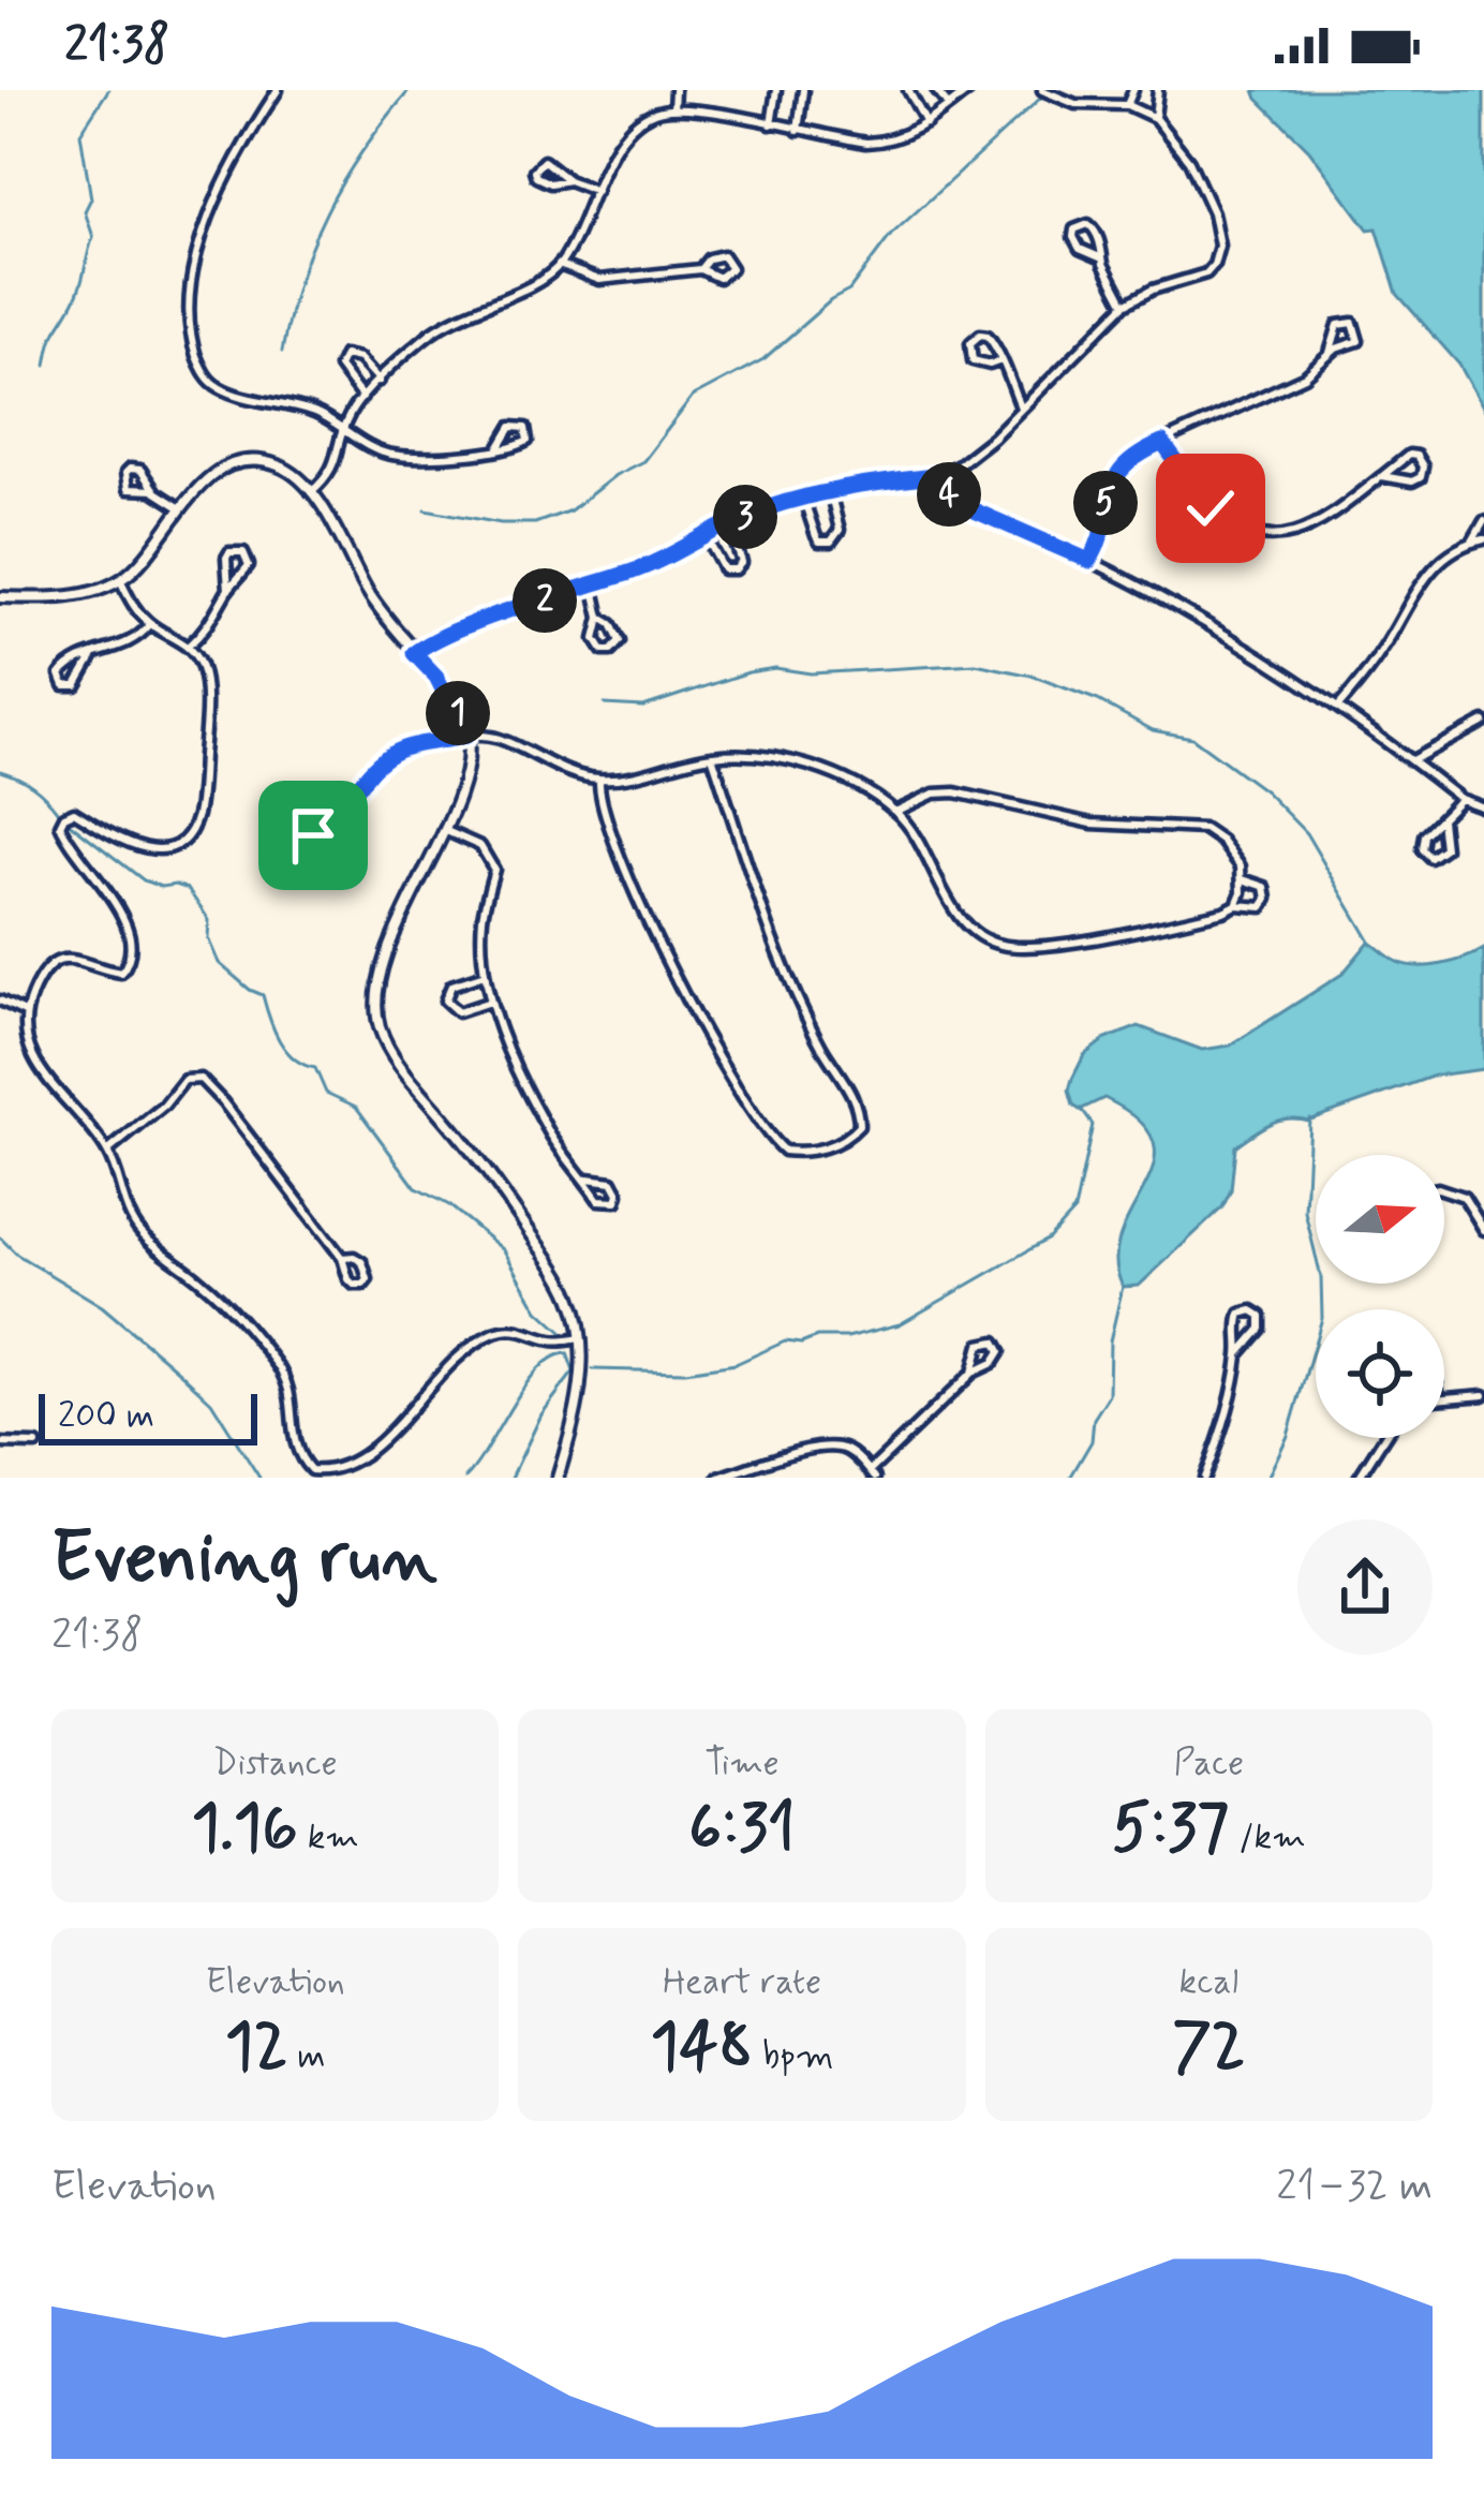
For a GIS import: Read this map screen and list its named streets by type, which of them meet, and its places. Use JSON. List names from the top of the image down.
{
  "scale_bar": "200 m",
  "north": "right",
  "page": {
    "status": "21:38",
    "pins": [
      "4",
      "5",
      "3",
      "2",
      "1"
    ],
    "scale": "200 m",
    "heading": ["Evening run", "21:38"],
    "stats": [
      ["Distance", "1.16 km"],
      ["Time", "6:31"],
      ["Pace", "5:37 /km"],
      ["Elevation", "12 m"],
      ["Heart rate", "148 bpm"],
      ["kcal", "72"]
    ],
    "chart": ["Elevation", "21–32 m"]
  }
}
